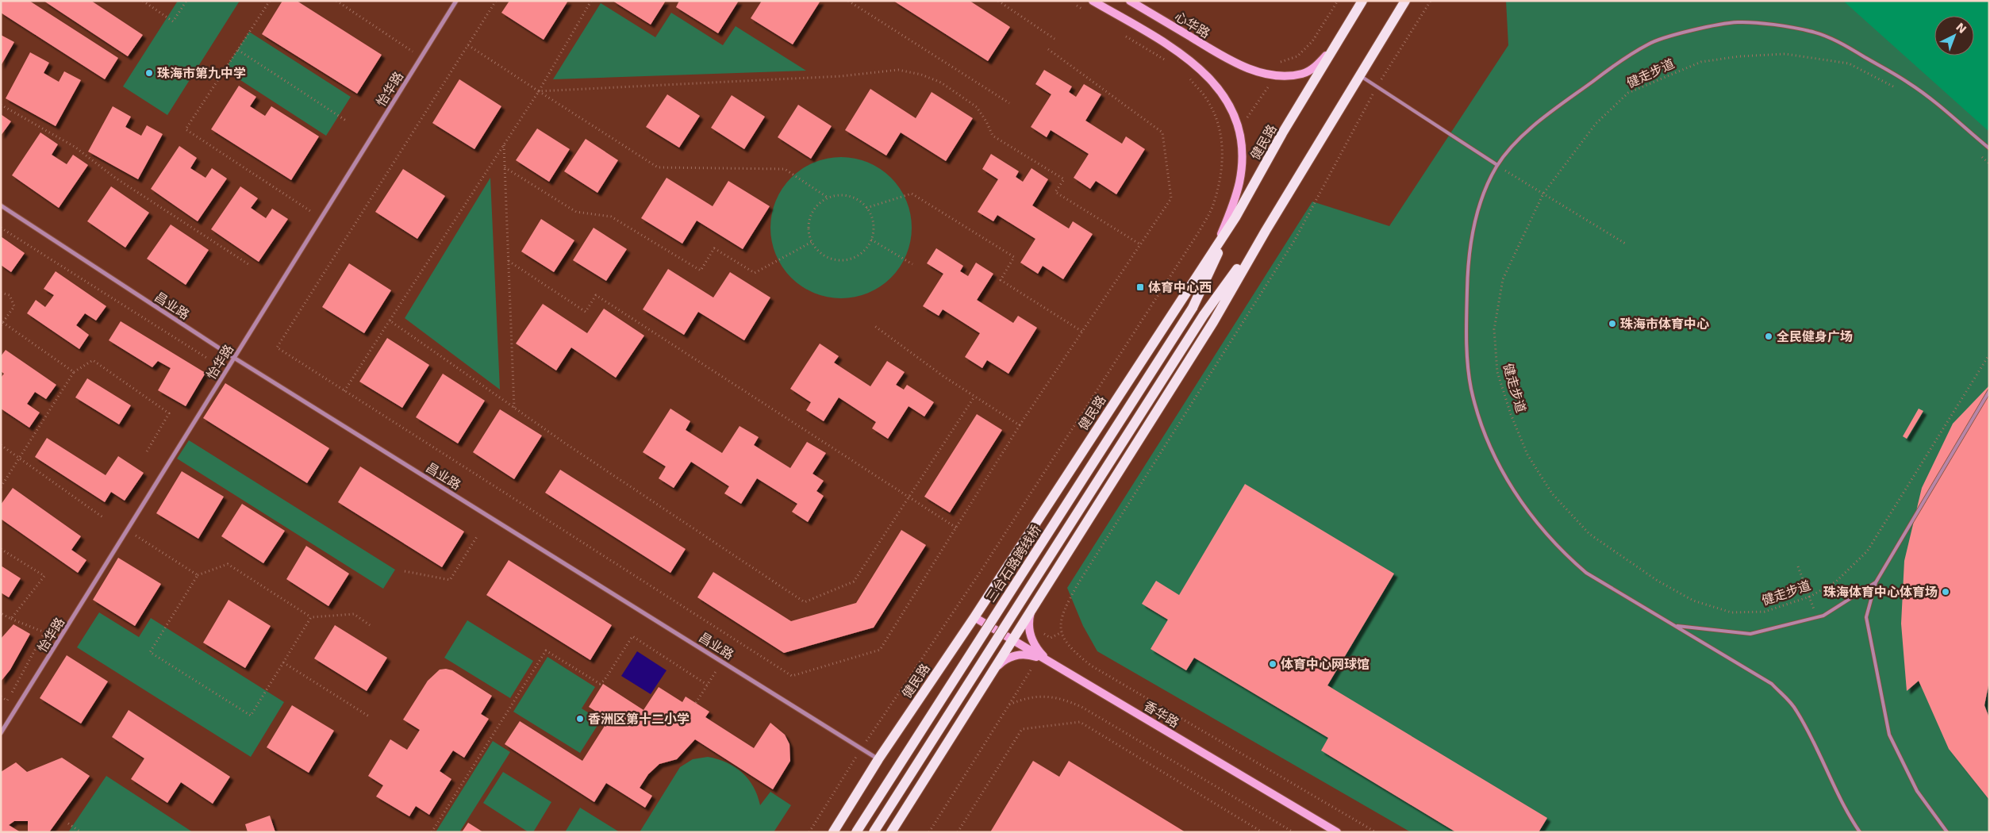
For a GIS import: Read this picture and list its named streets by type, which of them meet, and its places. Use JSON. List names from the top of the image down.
{
  "streets": {
    "main road": ["健民路", "三台石路跨线桥"],
    "street": [
      "心华路",
      "怡华路",
      "昌业路",
      "香华路"
    ],
    "path": ["健走步道"]
  },
  "crossings": [
    ["心华路", "健民路"],
    ["怡华路", "昌业路"],
    ["健民路", "昌业路"],
    ["健民路", "三台石路跨线桥"],
    ["健民路", "香华路"]
  ],
  "places": {
    "other": [
      "珠海市第九中学",
      "珠海市体育中心",
      "全民健身广场",
      "珠海体育中心体育场",
      "体育中心网球馆",
      "香洲区第十二小学"
    ],
    "transit": ["体育中心西"]
  },
  "north": "top right"
}
